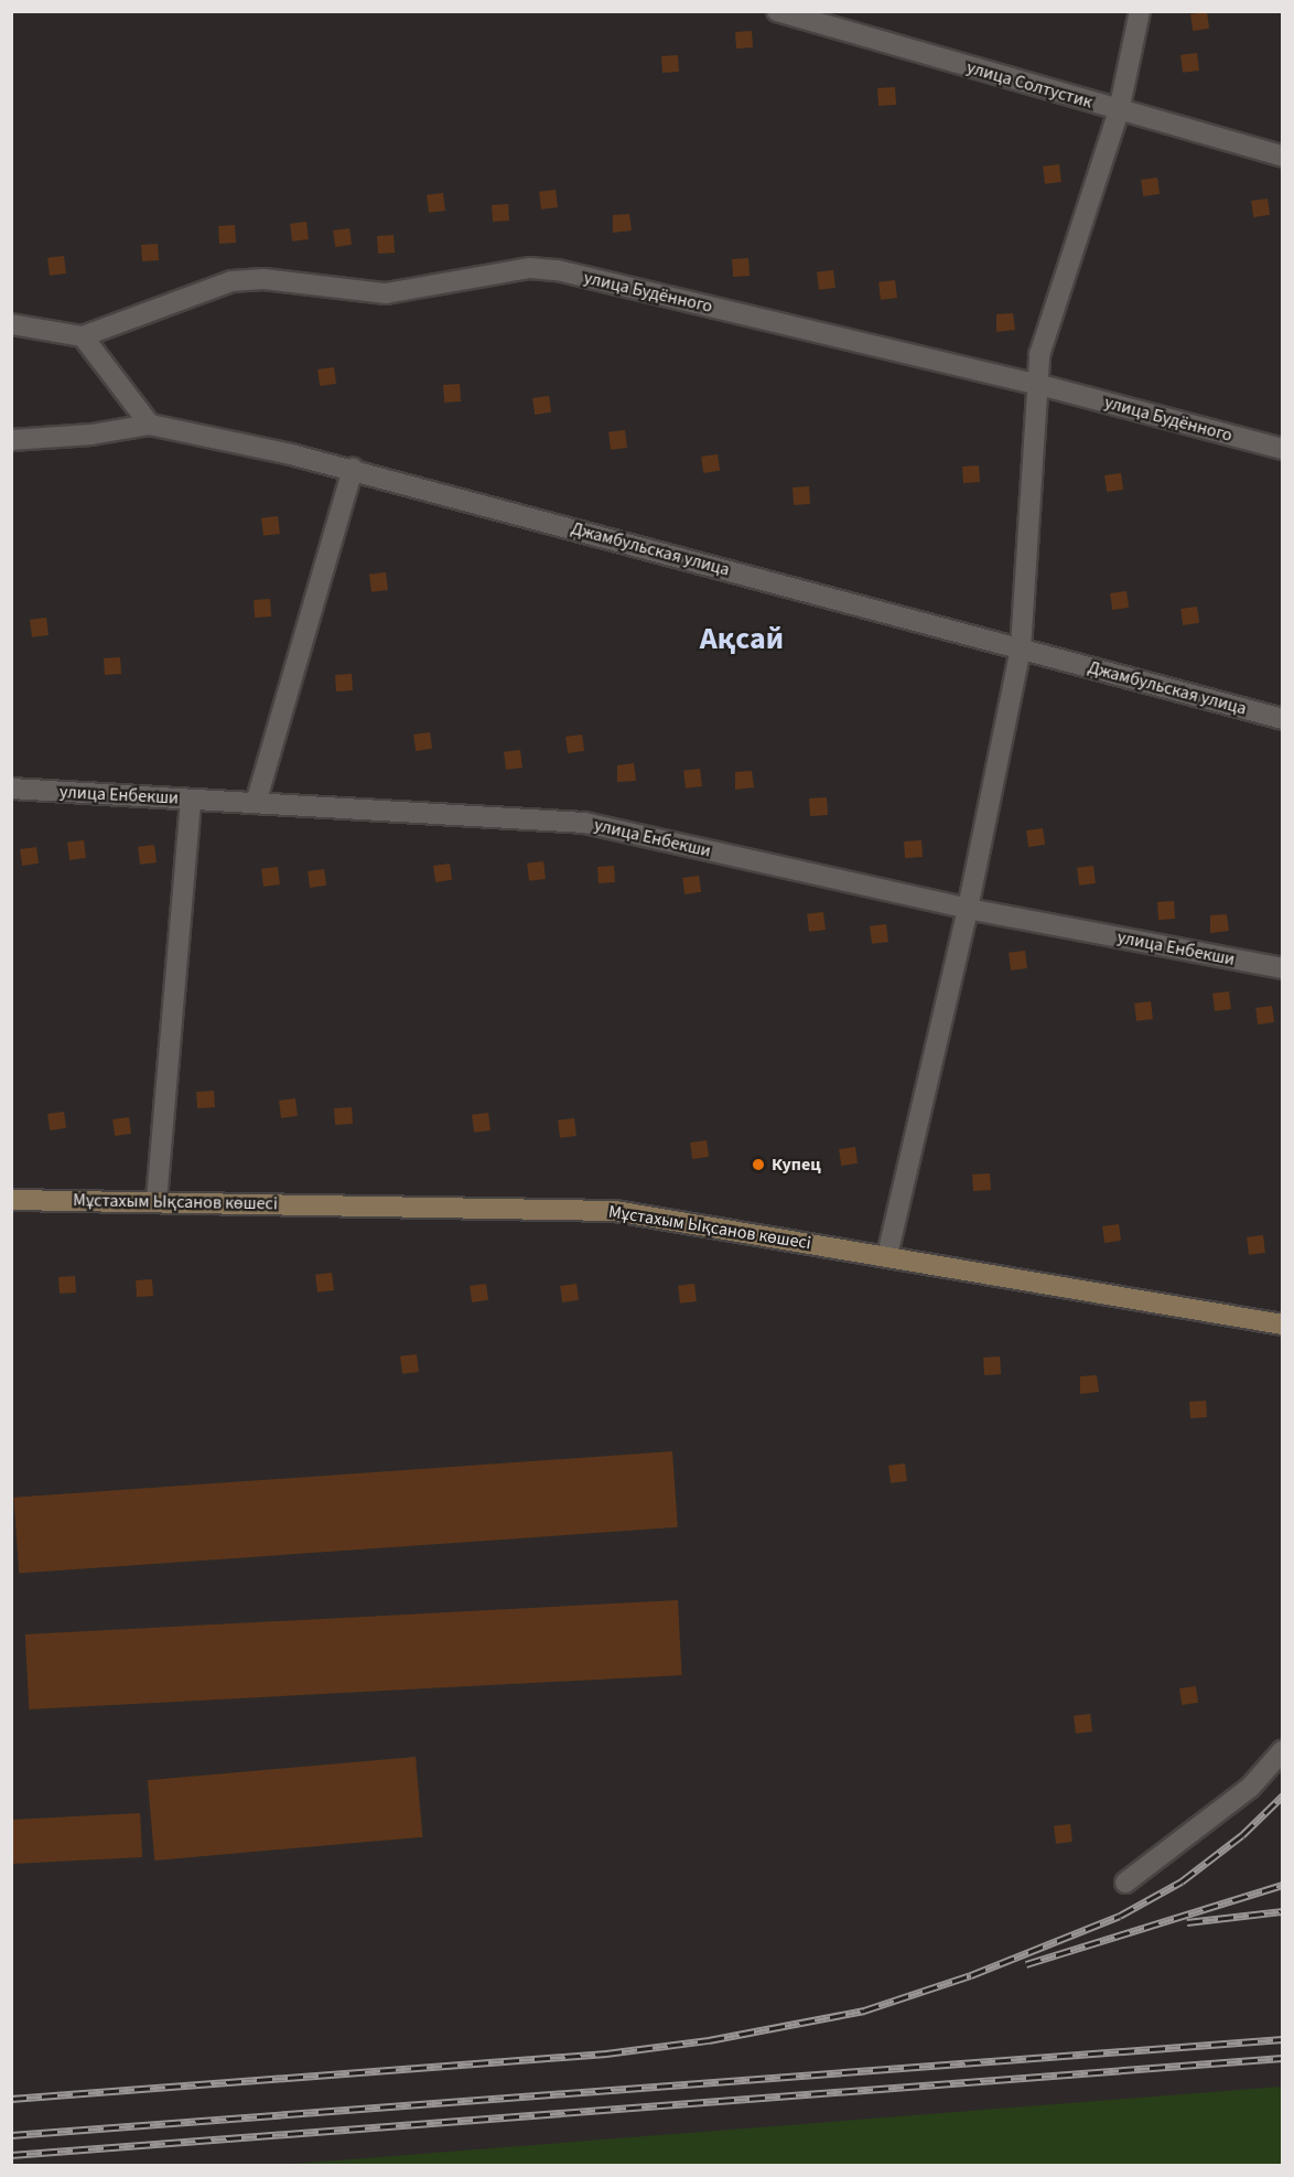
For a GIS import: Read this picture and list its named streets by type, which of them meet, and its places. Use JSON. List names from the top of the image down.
{
  "streets": {
    "main road": ["Мұстахым Ықсанов көшесі"],
    "street": [
      "улица Солтустик",
      "улица Будённого",
      "Джамбульская улица",
      "улица Енбекши"
    ]
  },
  "districts": ["Ақсай"],
  "places": ["Купец"]
}
